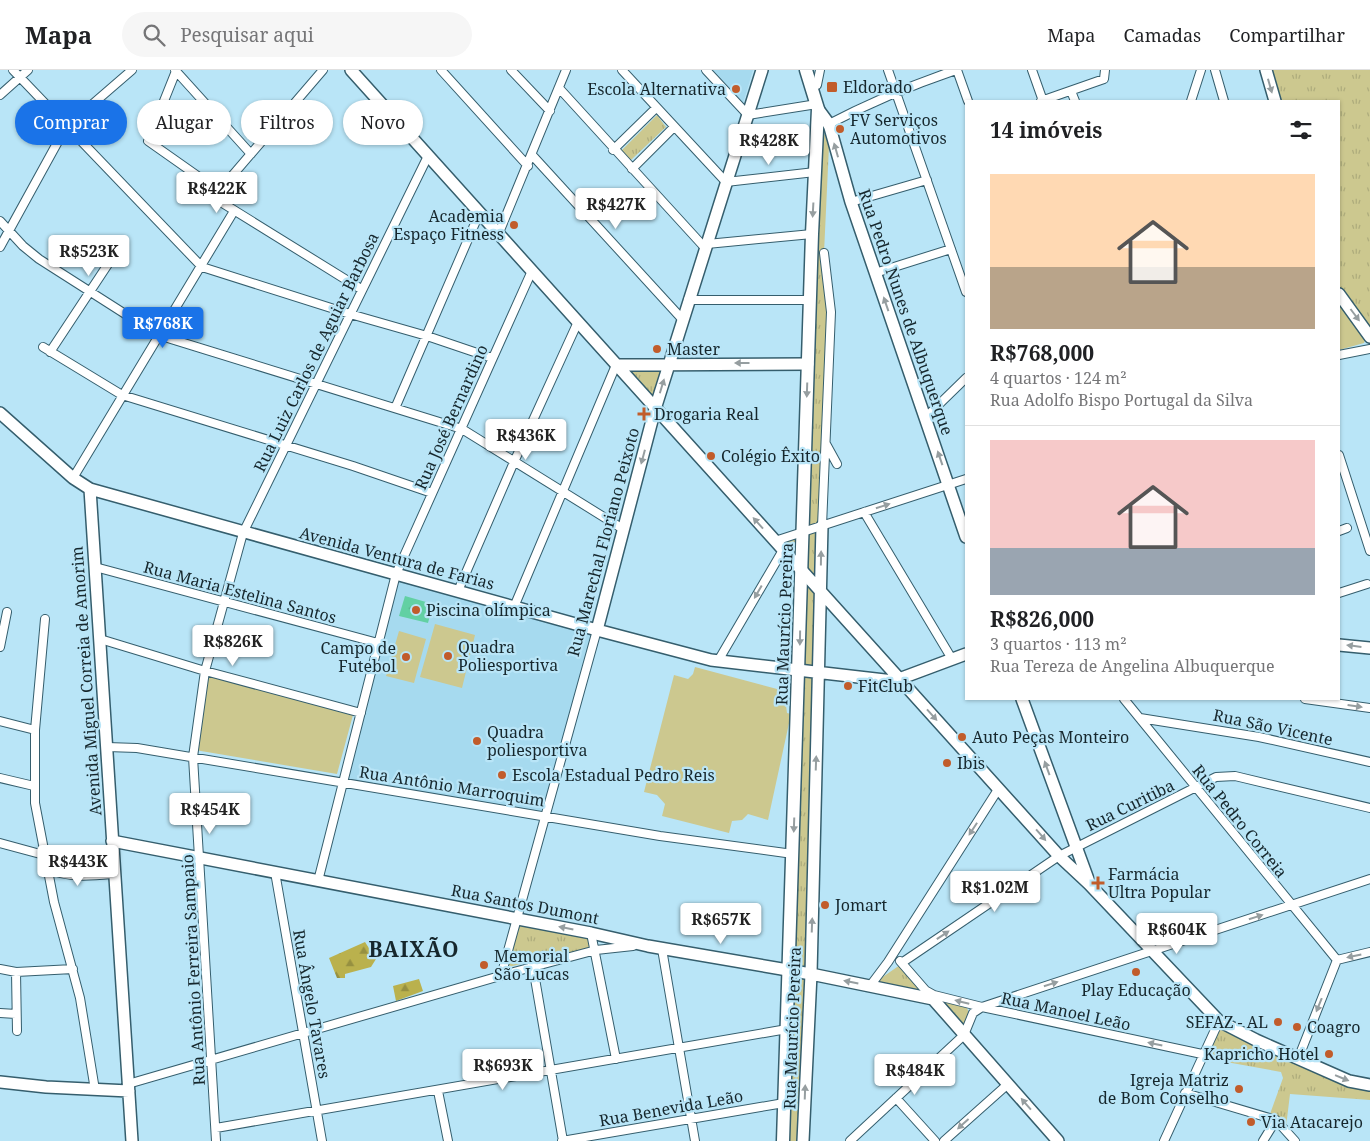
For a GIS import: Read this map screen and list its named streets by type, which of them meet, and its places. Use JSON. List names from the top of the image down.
{
  "streets": {
    "main road": ["Rua Maurício Pereira"],
    "street": [
      "Rua Pedro Nunes de Albuquerque",
      "Rua Luiz Carlos de Aguiar Barbosa",
      "Rua José Bernardino",
      "Rua Marechal Floriano Peixoto",
      "Avenida Ventura de Farias",
      "Rua Maria Estelina Santos",
      "Avenida Miguel Correia de Amorim",
      "Rua São Vicente",
      "Rua Antônio Marroquim",
      "Rua Curitiba",
      "Rua Pedro Correia",
      "Rua Santos Dumont",
      "Rua Antônio Ferreira Sampaio",
      "Rua Ângelo Tavares",
      "Rua Manoel Leão",
      "Rua Benevida Leão"
    ]
  },
  "crossings": [
    ["Rua Pedro Nunes de Albuquerque", "Rua Maurício Pereira"],
    ["Rua Luiz Carlos de Aguiar Barbosa", "Avenida Ventura de Farias"],
    ["Rua Luiz Carlos de Aguiar Barbosa", "Rua Antônio Ferreira Sampaio"],
    ["Rua José Bernardino", "Avenida Ventura de Farias"],
    ["Rua José Bernardino", "Rua Maria Estelina Santos"],
    ["Rua José Bernardino", "Rua Antônio Marroquim"],
    ["Rua José Bernardino", "Rua Santos Dumont"],
    ["Rua Marechal Floriano Peixoto", "Avenida Ventura de Farias"],
    ["Rua Marechal Floriano Peixoto", "Rua Antônio Marroquim"],
    ["Rua Marechal Floriano Peixoto", "Rua Santos Dumont"],
    ["Avenida Ventura de Farias", "Rua Maurício Pereira"],
    ["Avenida Ventura de Farias", "Avenida Miguel Correia de Amorim"],
    ["Avenida Ventura de Farias", "Rua Antônio Ferreira Sampaio"],
    ["Rua Maria Estelina Santos", "Avenida Miguel Correia de Amorim"],
    ["Rua Maria Estelina Santos", "Rua Antônio Ferreira Sampaio"],
    ["Rua Maurício Pereira", "Rua Antônio Marroquim"],
    ["Rua Maurício Pereira", "Rua Santos Dumont"],
    ["Rua Maurício Pereira", "Rua Benevida Leão"],
    ["Avenida Miguel Correia de Amorim", "Rua Antônio Marroquim"],
    ["Avenida Miguel Correia de Amorim", "Rua Santos Dumont"],
    ["Rua São Vicente", "Rua Pedro Correia"],
    ["Rua Antônio Marroquim", "Rua Antônio Ferreira Sampaio"],
    ["Rua Curitiba", "Rua Pedro Correia"],
    ["Rua Santos Dumont", "Rua Antônio Ferreira Sampaio"],
    ["Rua Santos Dumont", "Rua Ângelo Tavares"]
  ],
  "one_way": ["Rua Manoel Leão"],
  "districts": ["BAIXÃO"],
  "places": {
    "transit": ["Eldorado"],
    "other": [
      "Escola Alternativa",
      "FV Serviços Automotivos",
      "Academia Espaço Fitness",
      "Master",
      "Colégio Êxito",
      "Piscina olímpica",
      "Quadra Poliesportiva",
      "Campo de Futebol",
      "FitClub",
      "Auto Peças Monteiro",
      "Quadra poliesportiva",
      "Ibis",
      "Escola Estadual Pedro Reis",
      "Jomart",
      "Memorial São Lucas",
      "Play Educação",
      "SEFAZ - AL",
      "Coagro",
      "Kapricho Hotel",
      "Igreja Matriz de Bom Conselho",
      "Via Atacarejo"
    ],
    "health": ["Drogaria Real", "Farmácia Ultra Popular"]
  },
  "page": {
    "header": "Mapa",
    "search": "Pesquisar aqui",
    "nav": ["Mapa", "Camadas", "Compartilhar"],
    "chip": [
      "Comprar",
      "Alugar",
      "Filtros",
      "Novo"
    ],
    "heading": "14 imóveis",
    "price": [
      "R$428K",
      "R$422K",
      "R$427K",
      "R$523K",
      "R$768K",
      "R$436K",
      "R$826K",
      "R$454K",
      "R$443K",
      "R$1.02M",
      "R$657K",
      "R$604K",
      "R$693K",
      "R$484K"
    ],
    "list": [
      {
        "name": "R$768,000",
        "note": "4 quartos · 124 m² · Rua Adolfo Bispo Portugal da Silva"
      },
      {
        "name": "R$826,000",
        "note": "3 quartos · 113 m² · Rua Tereza de Angelina Albuquerque"
      }
    ]
  }
}
